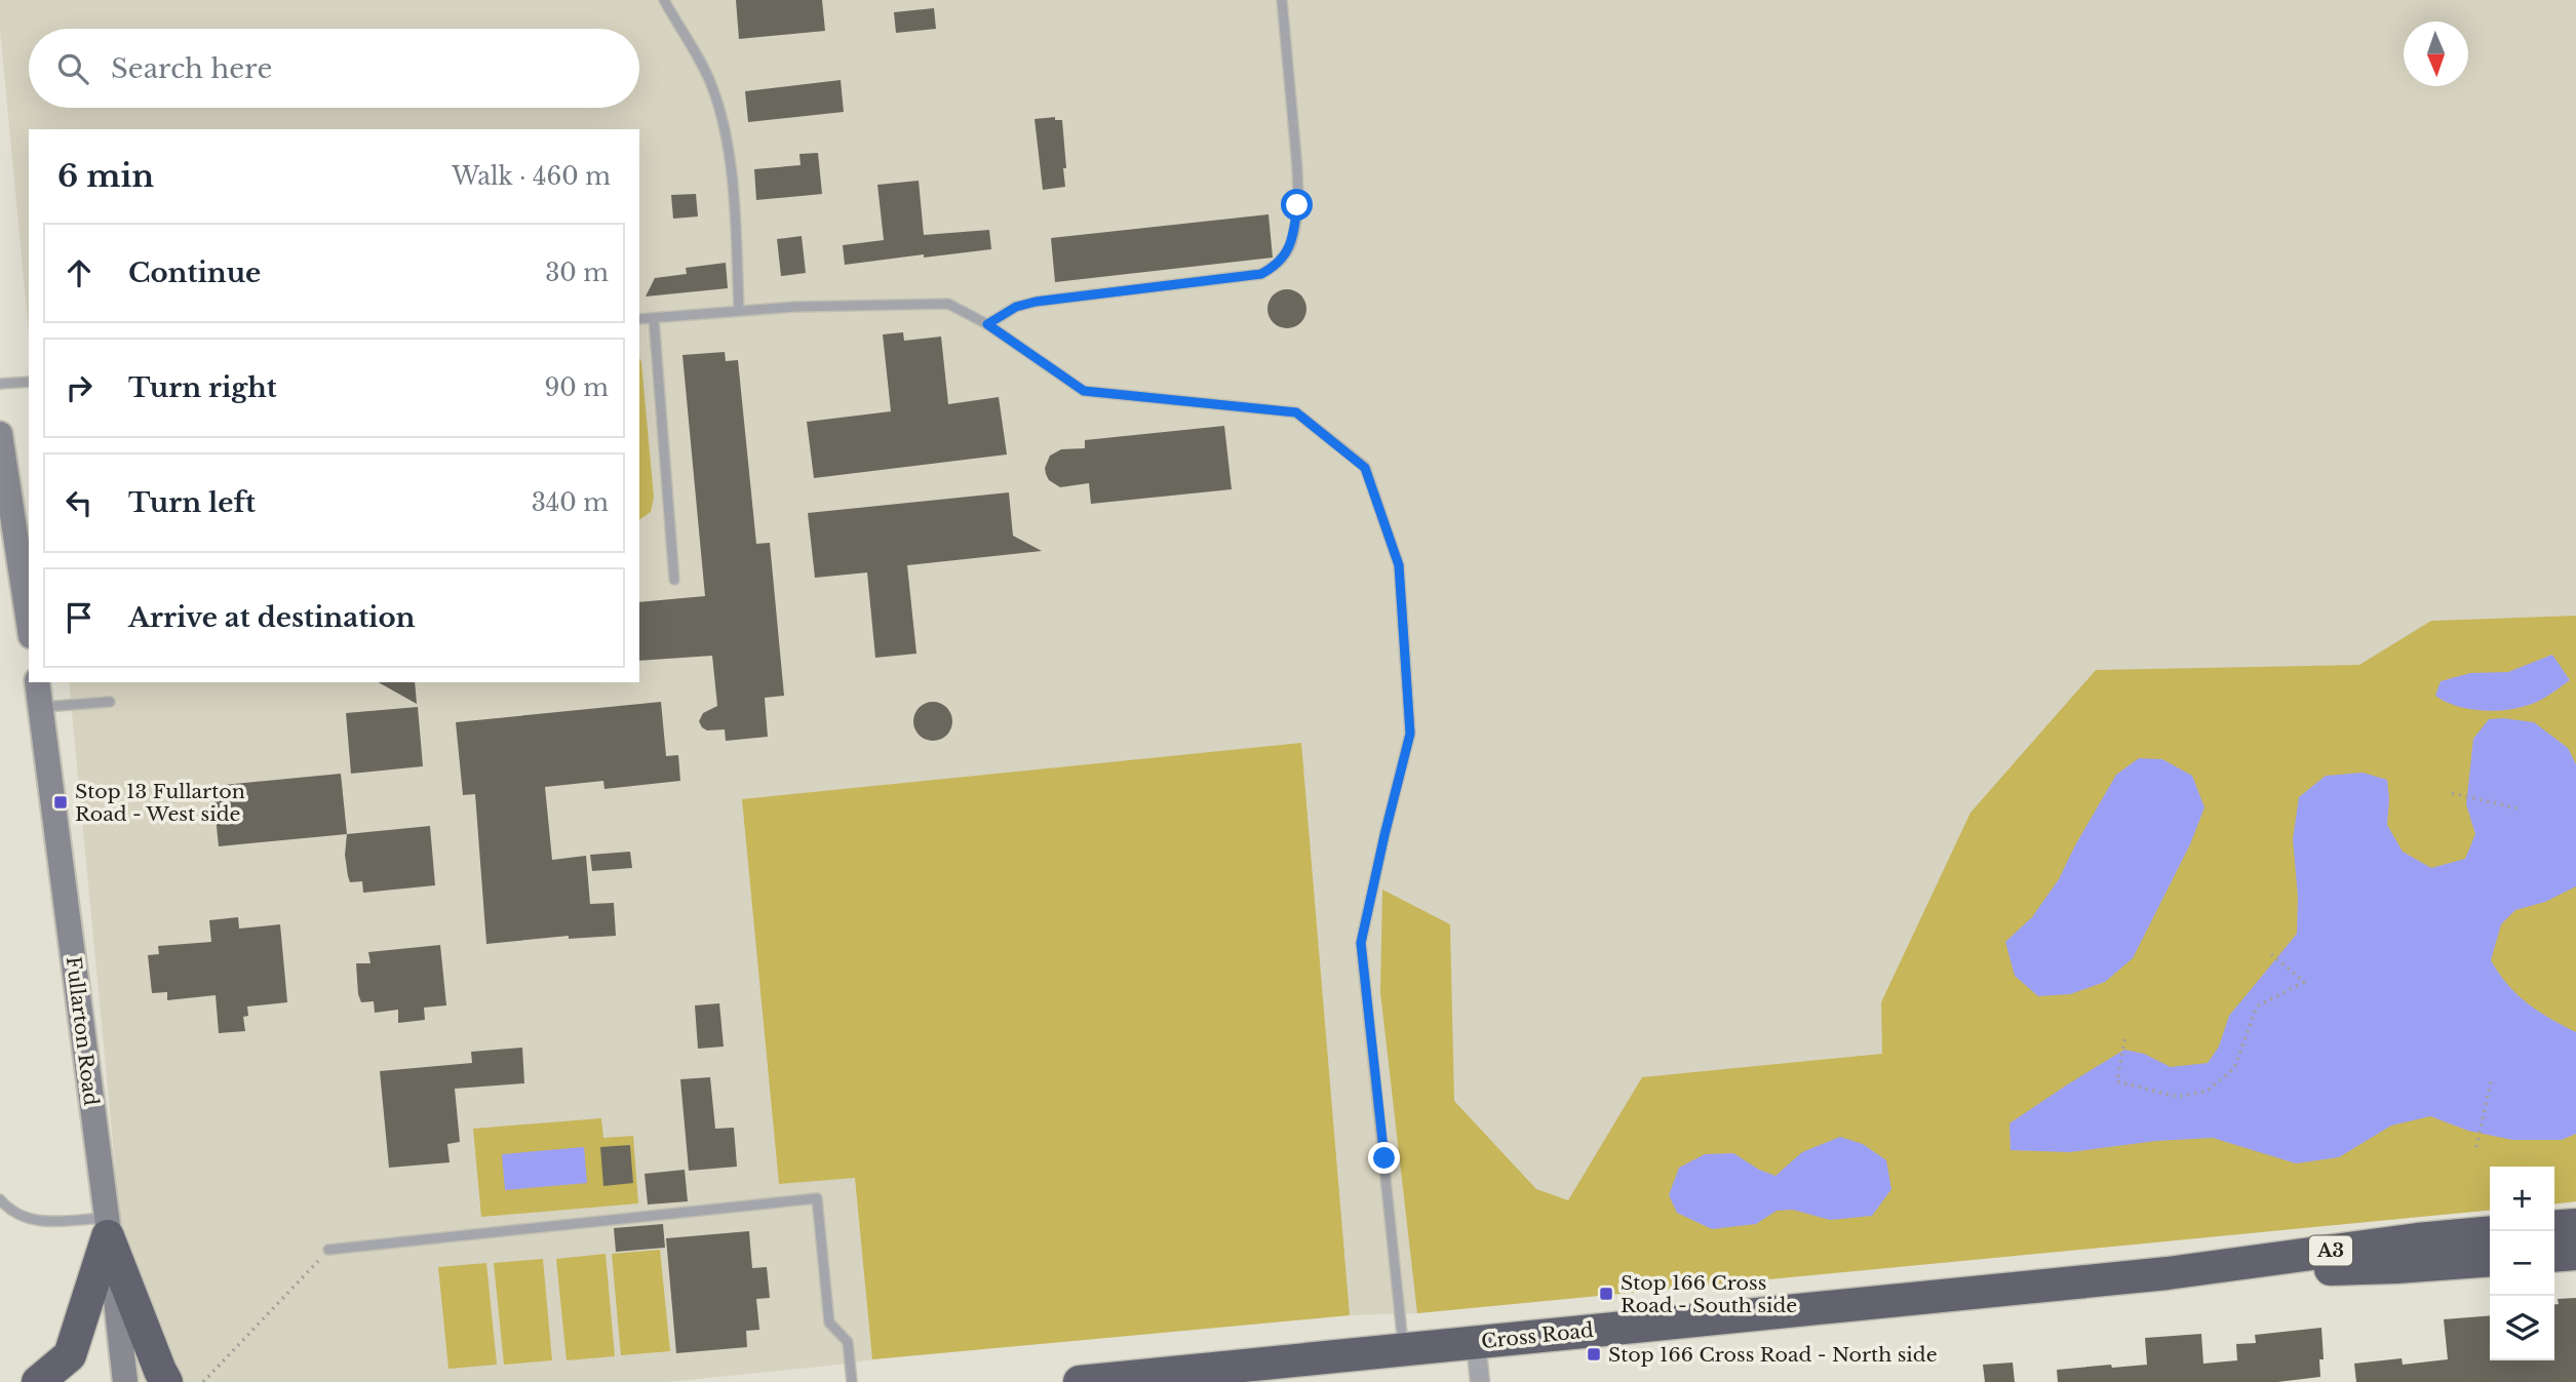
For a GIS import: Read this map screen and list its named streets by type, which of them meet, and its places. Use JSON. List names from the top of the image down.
{
  "streets": {
    "highway": ["A3", "Cross Road"],
    "main road": ["Fullarton Road"]
  },
  "places": {
    "transit": ["Stop 13 Fullarton Road - West side", "Stop 166 Cross Road - South side", "Stop 166 Cross Road - North side"]
  },
  "north": "bottom",
  "page": {
    "search": "Search here",
    "heading": ["6 min", "Walk · 460 m"],
    "list": [
      ["Continue", "30 m"],
      ["Turn right", "90 m"],
      ["Turn left", "340 m"],
      "Arrive at destination"
    ],
    "map_buttons": ["+", "−"]
  }
}
